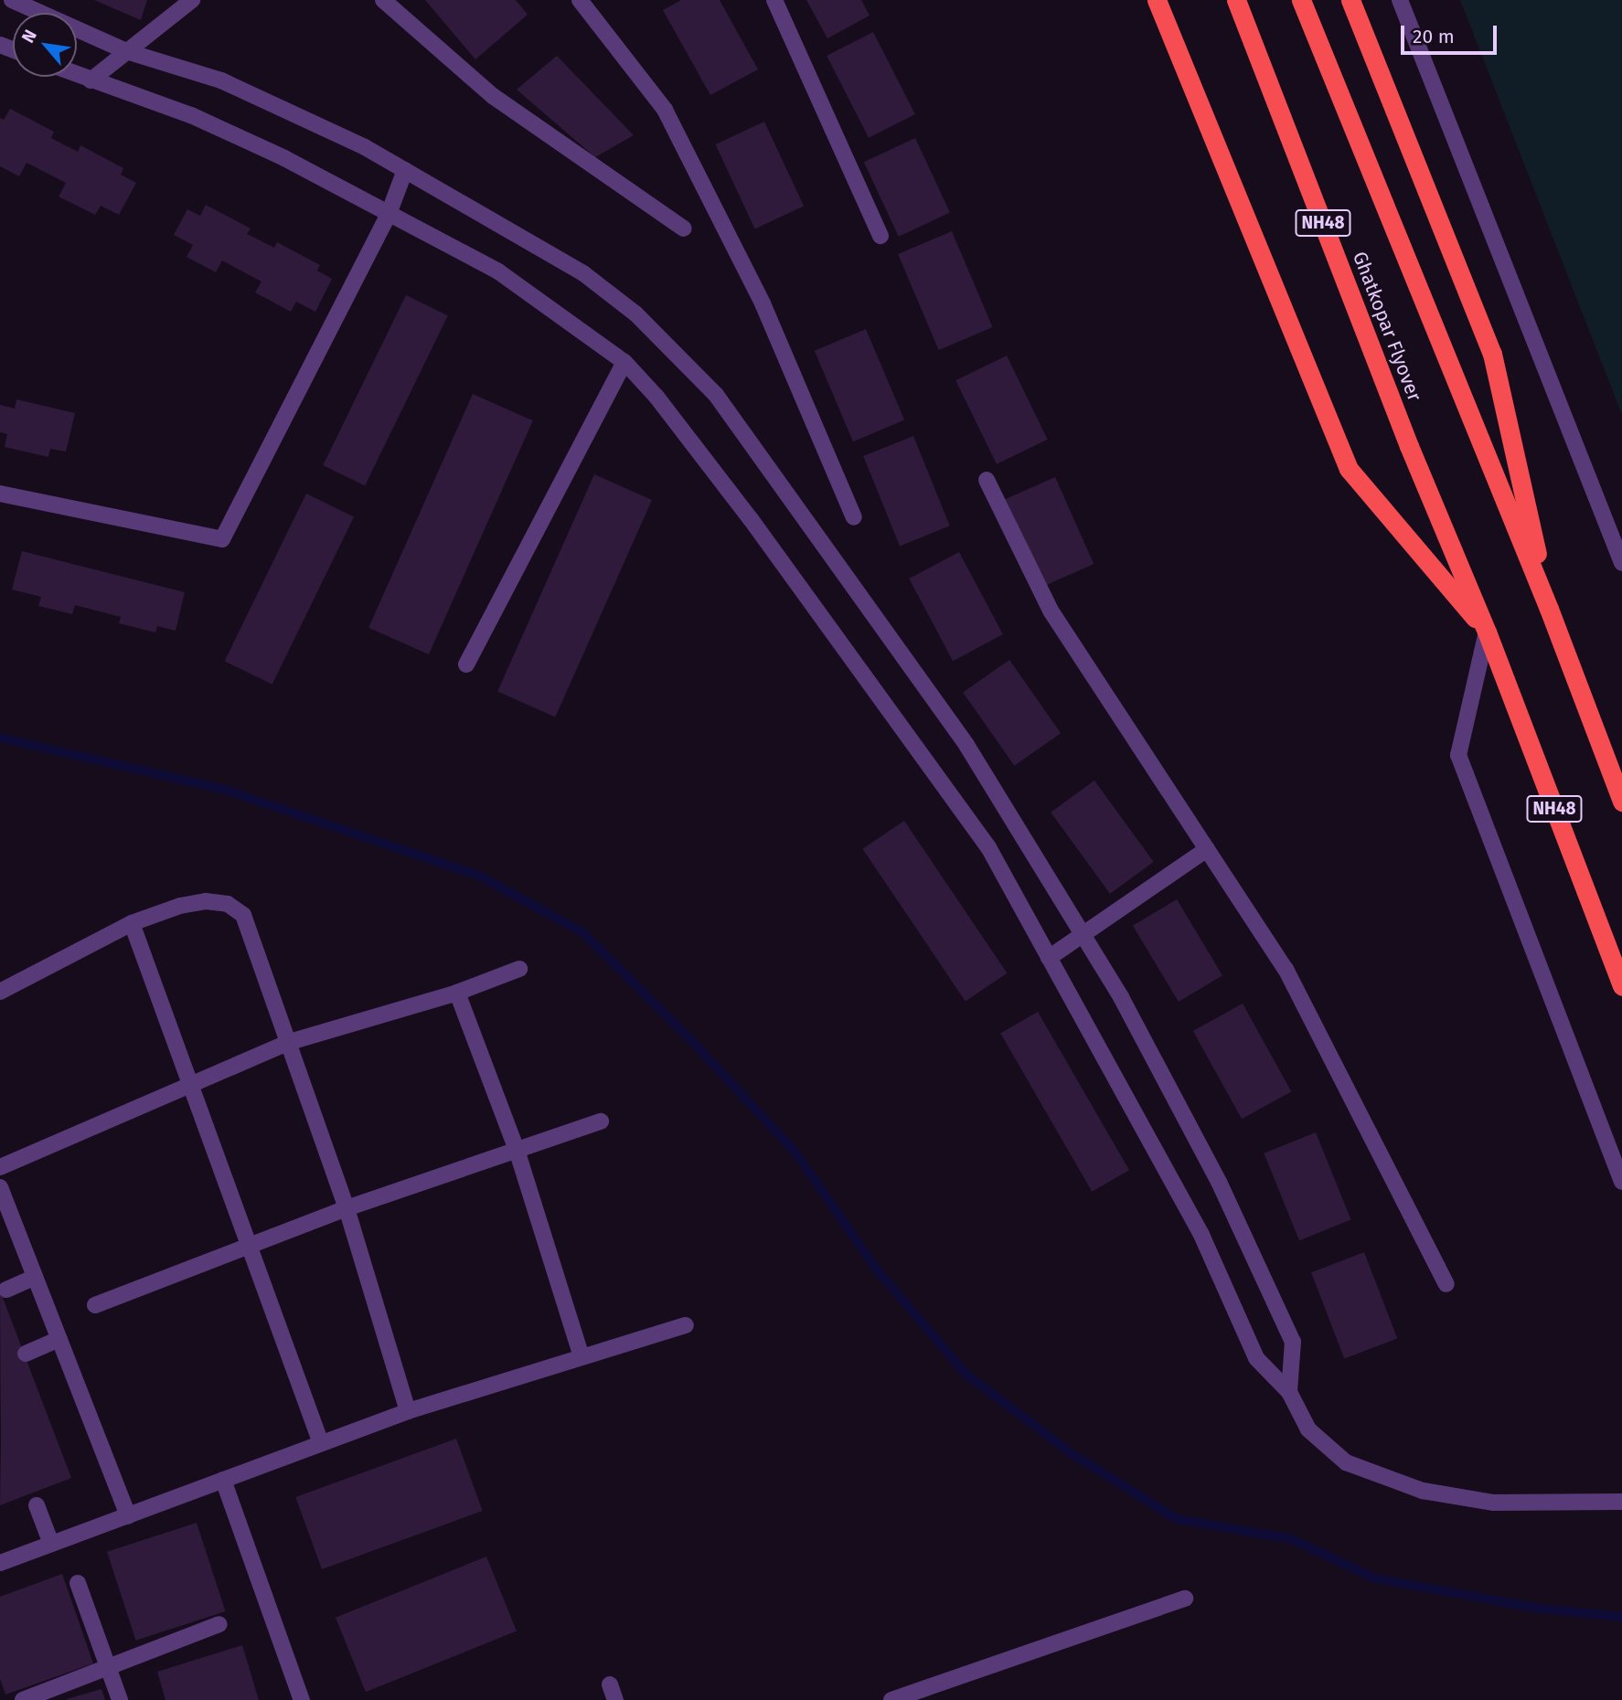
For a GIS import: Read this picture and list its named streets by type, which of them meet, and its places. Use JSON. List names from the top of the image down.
{
  "streets": {
    "highway": ["NH48", "Ghatkopar Flyover"]
  },
  "crossings": [
    ["NH48", "Ghatkopar Flyover"]
  ],
  "scale_bar": "20 m",
  "north": "top left"
}
